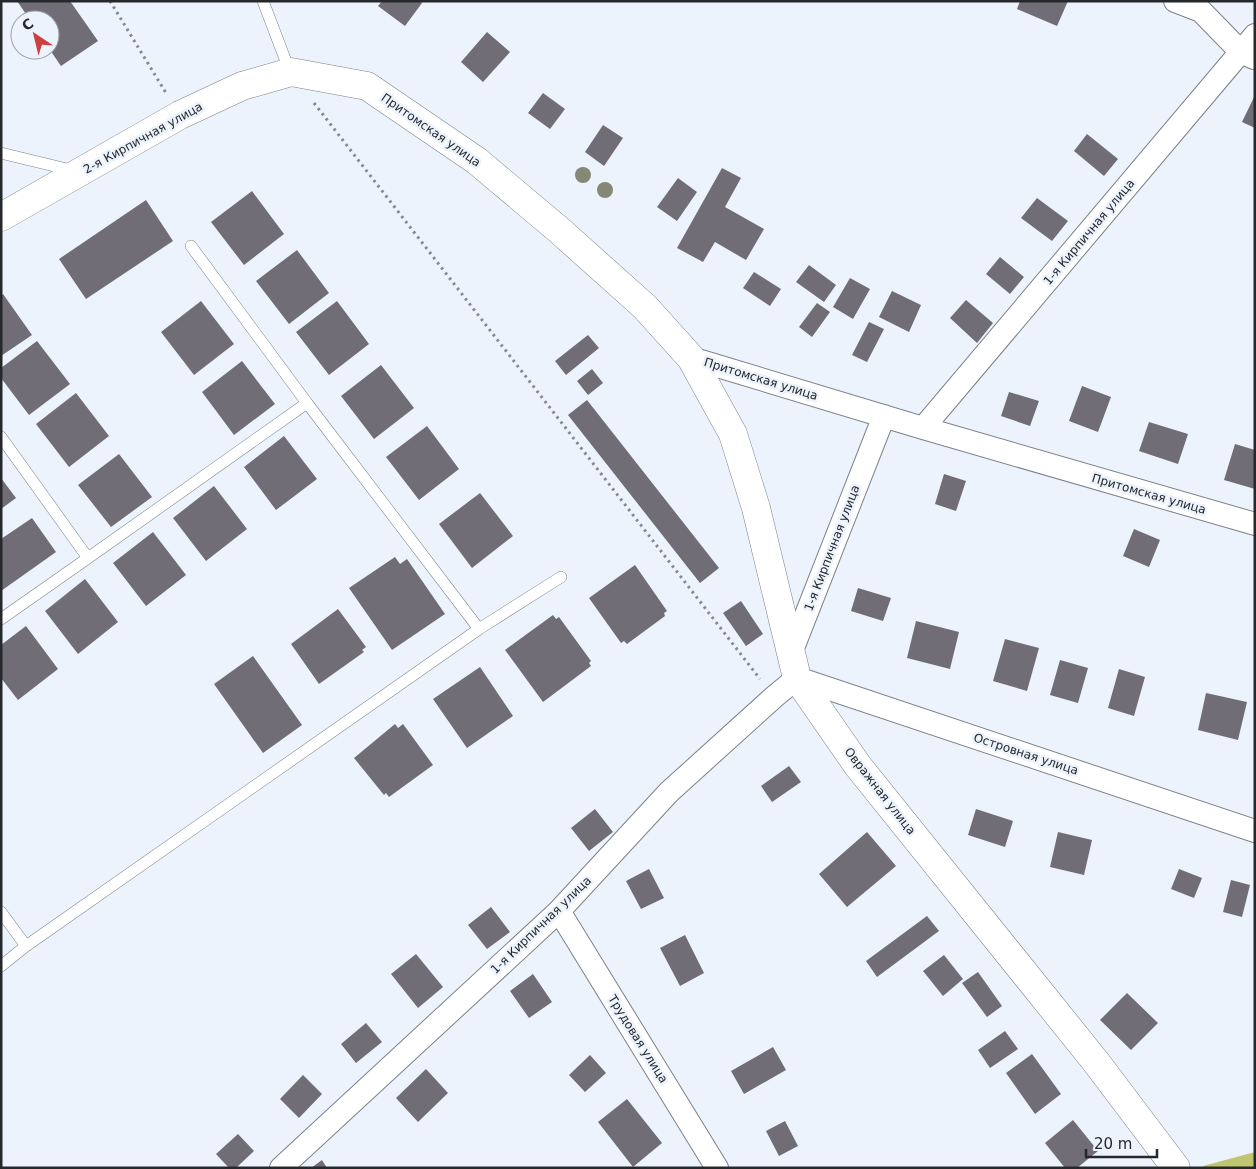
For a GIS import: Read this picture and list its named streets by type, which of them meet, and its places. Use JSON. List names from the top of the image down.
{
  "streets": {
    "street": [
      "Притомская улица",
      "2-я Кирпичная улица",
      "1-я Кирпичная улица",
      "Островная улица",
      "Овражная улица",
      "Трудовая улица"
    ]
  },
  "crossings": [
    ["Притомская улица", "2-я Кирпичная улица"],
    ["Притомская улица", "1-я Кирпичная улица"],
    ["Притомская улица", "Овражная улица"],
    ["1-я Кирпичная улица", "Островная улица"],
    ["1-я Кирпичная улица", "Овражная улица"],
    ["1-я Кирпичная улица", "Трудовая улица"],
    ["Островная улица", "Овражная улица"]
  ],
  "scale_bar": "20 m",
  "north": "top left"
}
